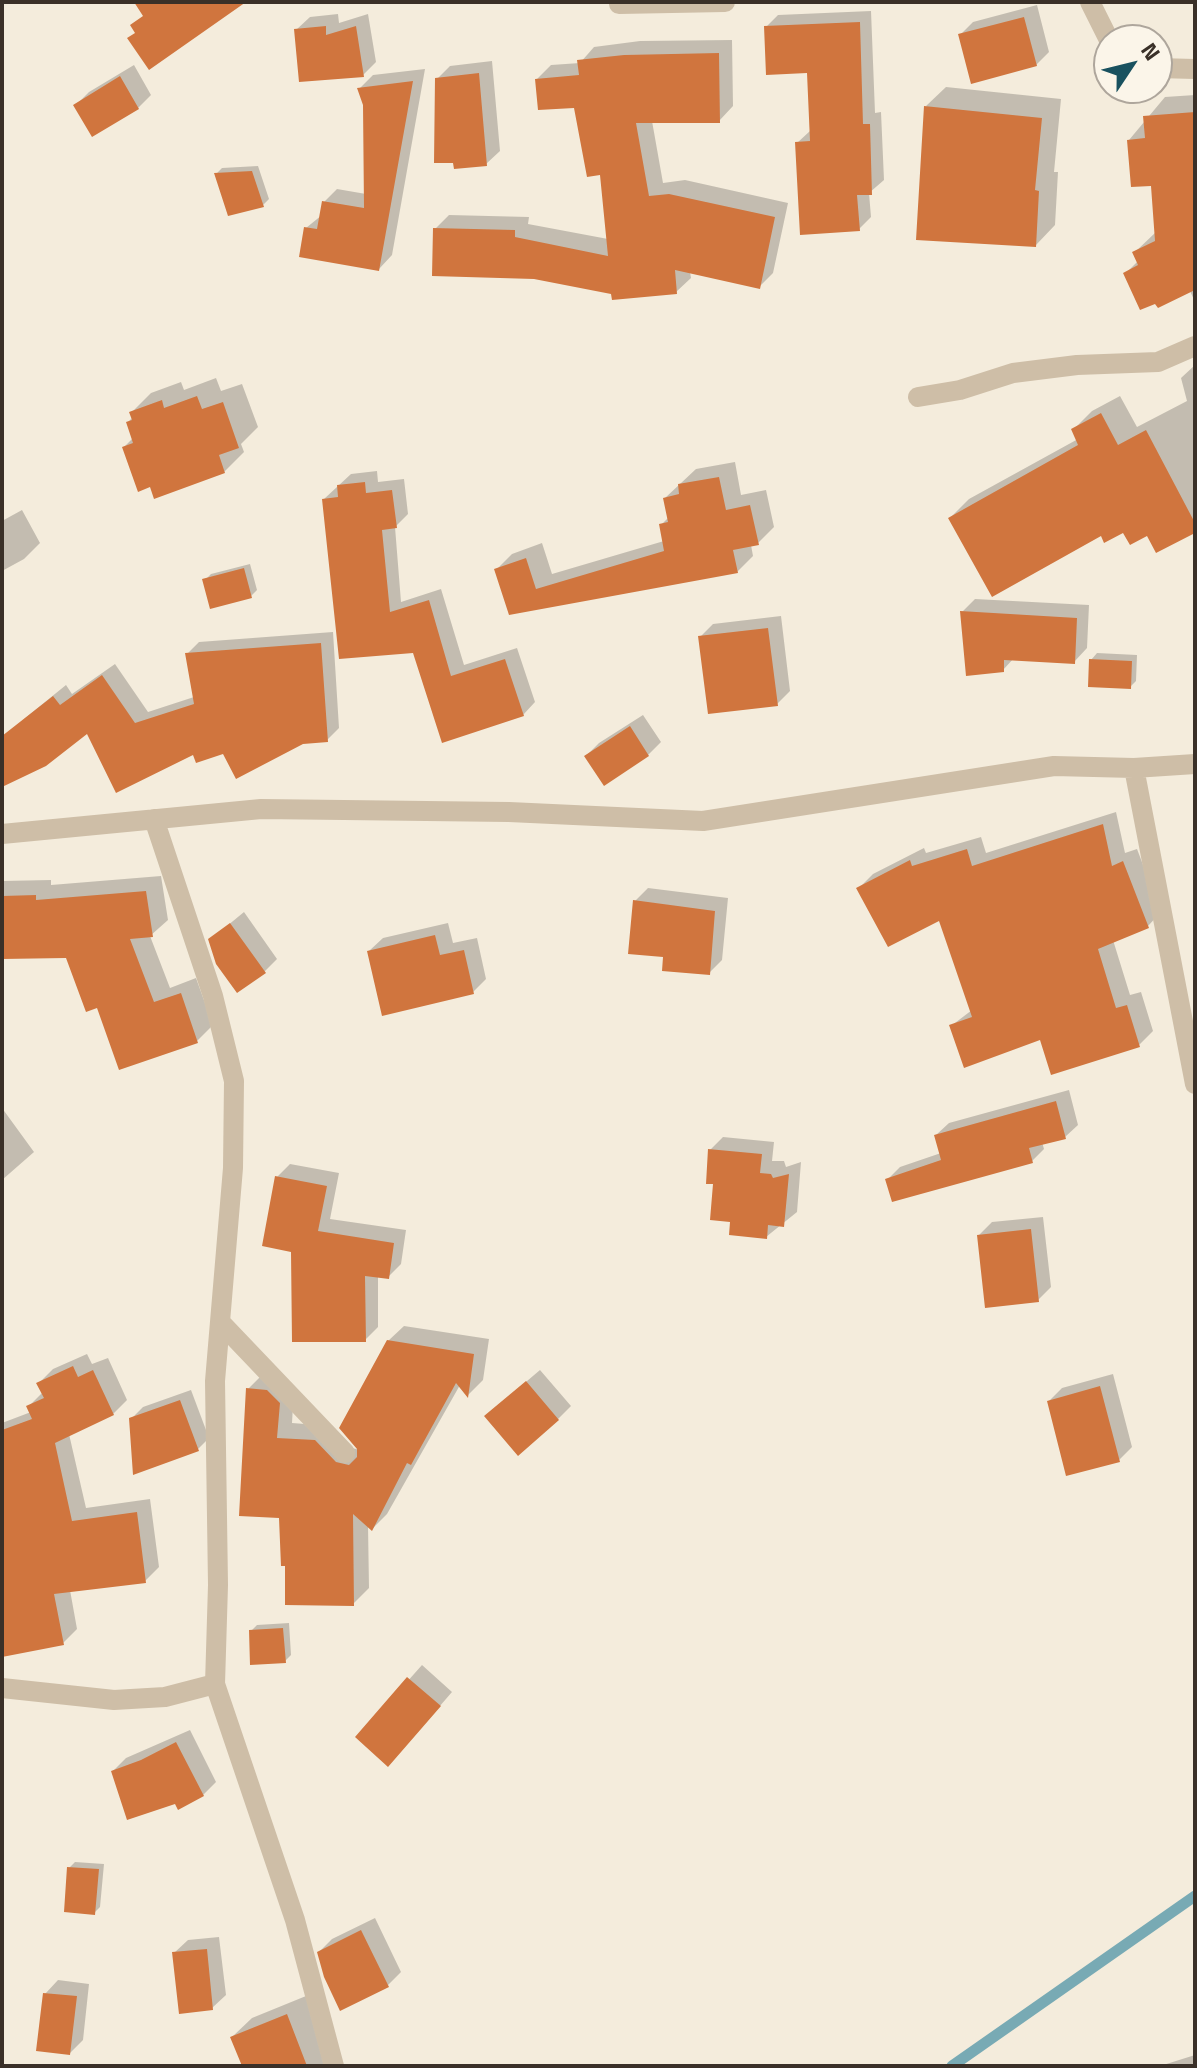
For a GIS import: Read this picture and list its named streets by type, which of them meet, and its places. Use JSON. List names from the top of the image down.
{
  "north": "top right"
}
